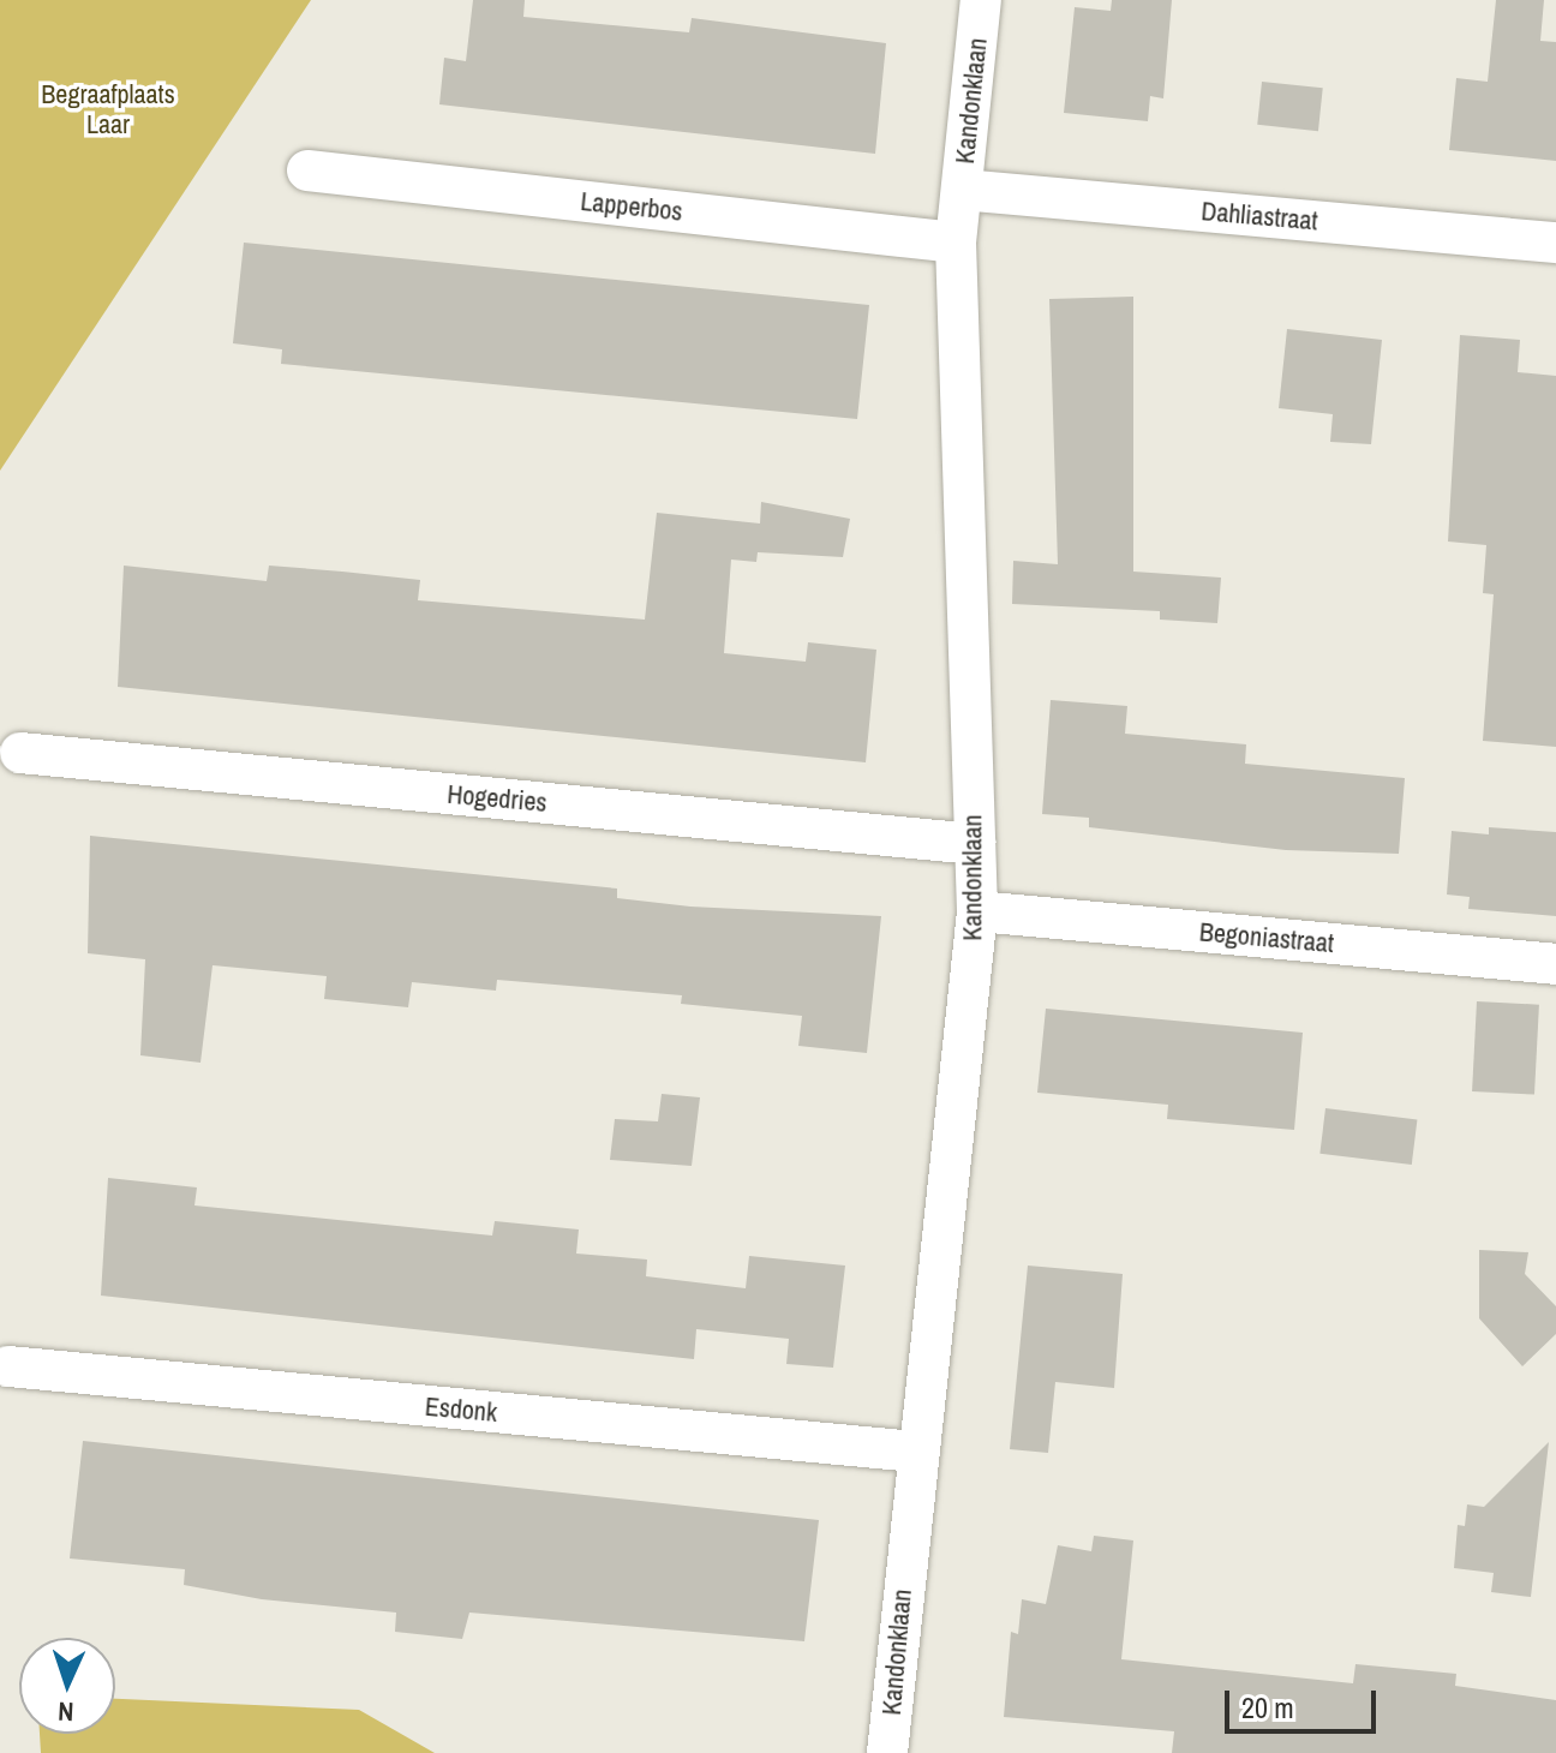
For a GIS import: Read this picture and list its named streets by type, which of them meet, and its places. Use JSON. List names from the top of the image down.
{
  "streets": {
    "street": [
      "Kandonklaan",
      "Lapperbos",
      "Dahliastraat",
      "Hogedries",
      "Begoniastraat",
      "Esdonk"
    ]
  },
  "crossings": [
    ["Kandonklaan", "Lapperbos"],
    ["Kandonklaan", "Dahliastraat"],
    ["Kandonklaan", "Hogedries"],
    ["Kandonklaan", "Begoniastraat"],
    ["Kandonklaan", "Esdonk"]
  ],
  "parks": ["Begraafplaats Laar"],
  "scale_bar": "20 m",
  "north": "bottom"
}
